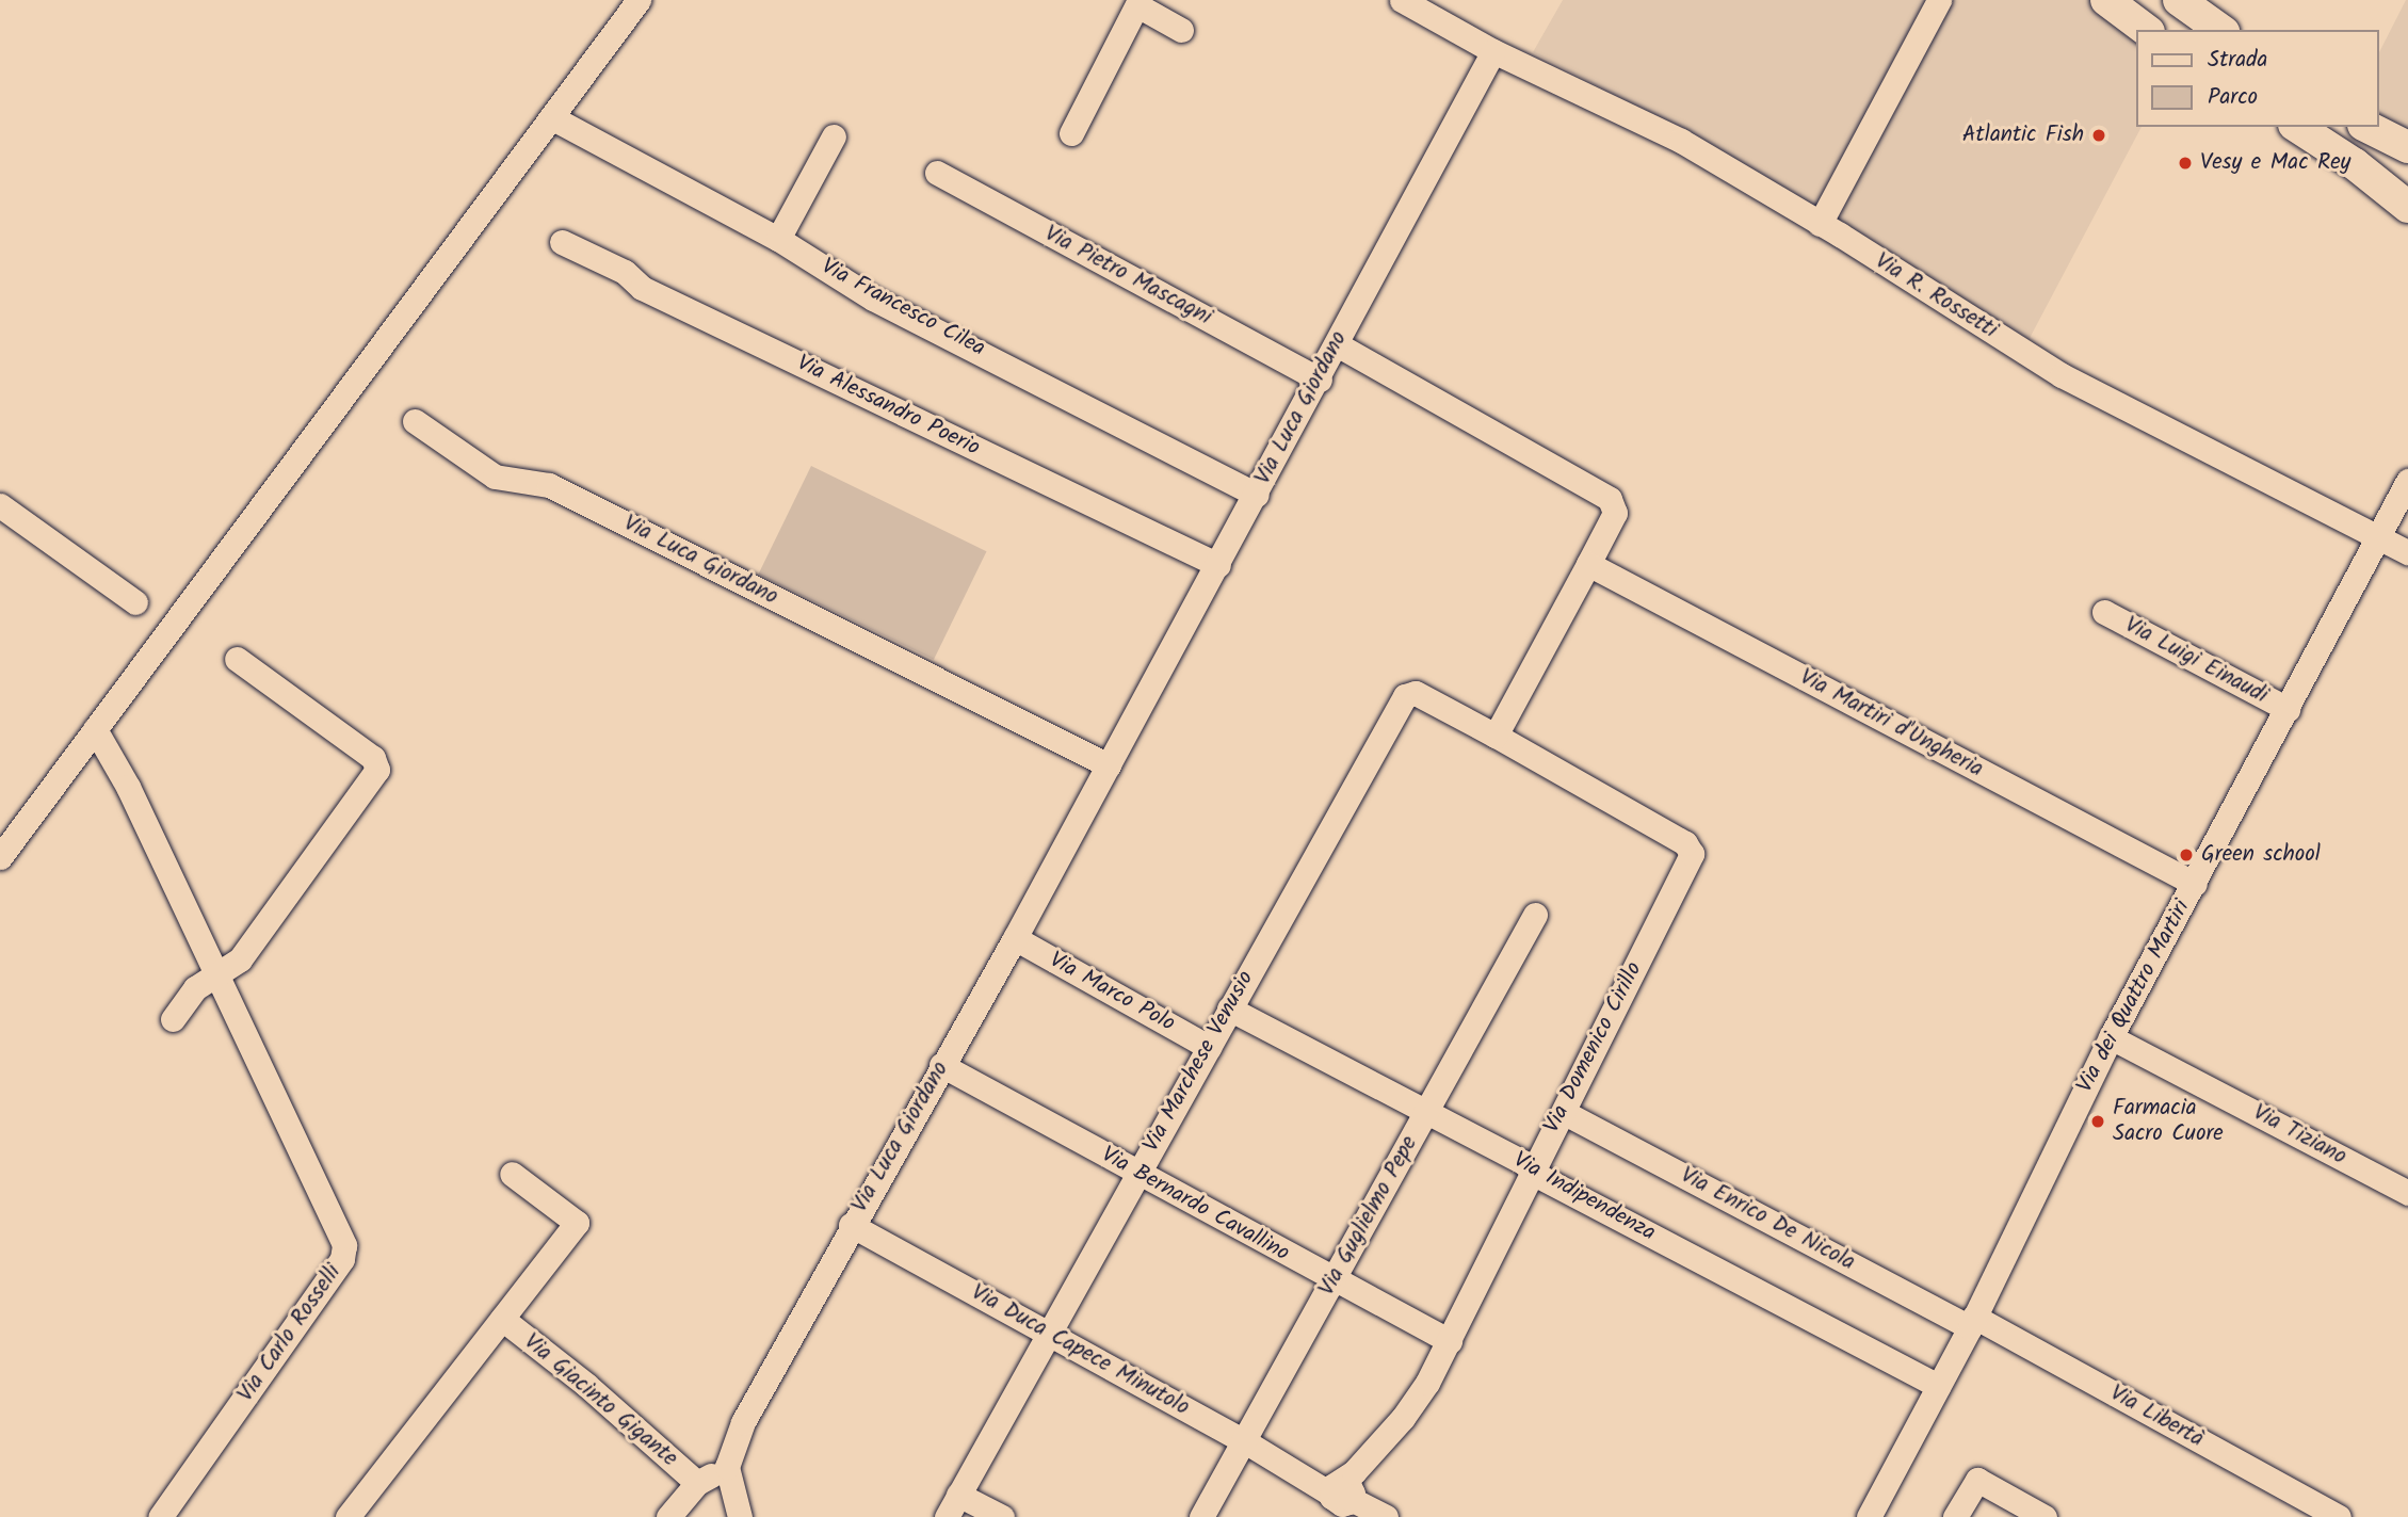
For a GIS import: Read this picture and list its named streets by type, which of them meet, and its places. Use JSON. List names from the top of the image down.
{
  "streets": {
    "street": [
      "Via Pietro Mascagni",
      "Via R. Rossetti",
      "Via Francesco Cilea",
      "Via Alessandro Poerio",
      "Via Luca Giordano",
      "Via Luigi Einaudi",
      "Via Martiri d'Ungheria",
      "Via Marco Polo",
      "Via dei Quattro Martiri",
      "Via Domenico Cirillo",
      "Via Marchese Venusio",
      "Via Tiziano",
      "Via Indipendenza",
      "Via Bernardo Cavallino",
      "Via Guglielmo Pepe",
      "Via Enrico De Nicola",
      "Via Carlo Rosselli",
      "Via Duca Capece Minutolo",
      "Via Giacinto Gigante",
      "Via Libertà"
    ]
  },
  "crossings": [
    ["Via Pietro Mascagni", "Via Luca Giordano"],
    ["Via R. Rossetti", "Via Luca Giordano"],
    ["Via R. Rossetti", "Via dei Quattro Martiri"],
    ["Via Francesco Cilea", "Via Luca Giordano"],
    ["Via Alessandro Poerio", "Via Luca Giordano"],
    ["Via Luca Giordano", "Via Marco Polo"],
    ["Via Luca Giordano", "Via Bernardo Cavallino"],
    ["Via Luca Giordano", "Via Duca Capece Minutolo"],
    ["Via Luigi Einaudi", "Via dei Quattro Martiri"],
    ["Via Martiri d'Ungheria", "Via dei Quattro Martiri"],
    ["Via Marco Polo", "Via Marchese Venusio"],
    ["Via dei Quattro Martiri", "Via Tiziano"],
    ["Via dei Quattro Martiri", "Via Indipendenza"],
    ["Via dei Quattro Martiri", "Via Enrico De Nicola"],
    ["Via dei Quattro Martiri", "Via Libertà"],
    ["Via Domenico Cirillo", "Via Marchese Venusio"],
    ["Via Domenico Cirillo", "Via Indipendenza"],
    ["Via Domenico Cirillo", "Via Bernardo Cavallino"],
    ["Via Domenico Cirillo", "Via Duca Capece Minutolo"],
    ["Via Marchese Venusio", "Via Indipendenza"],
    ["Via Marchese Venusio", "Via Bernardo Cavallino"],
    ["Via Marchese Venusio", "Via Duca Capece Minutolo"],
    ["Via Indipendenza", "Via Guglielmo Pepe"],
    ["Via Bernardo Cavallino", "Via Guglielmo Pepe"],
    ["Via Guglielmo Pepe", "Via Duca Capece Minutolo"],
    ["Via Enrico De Nicola", "Via Libertà"]
  ],
  "places": [
    "Atlantic Fish",
    "Vesy e Mac Rey",
    "Green school",
    "Farmacia Sacro Cuore"
  ],
  "legend": ["Strada", "Parco"]
}
